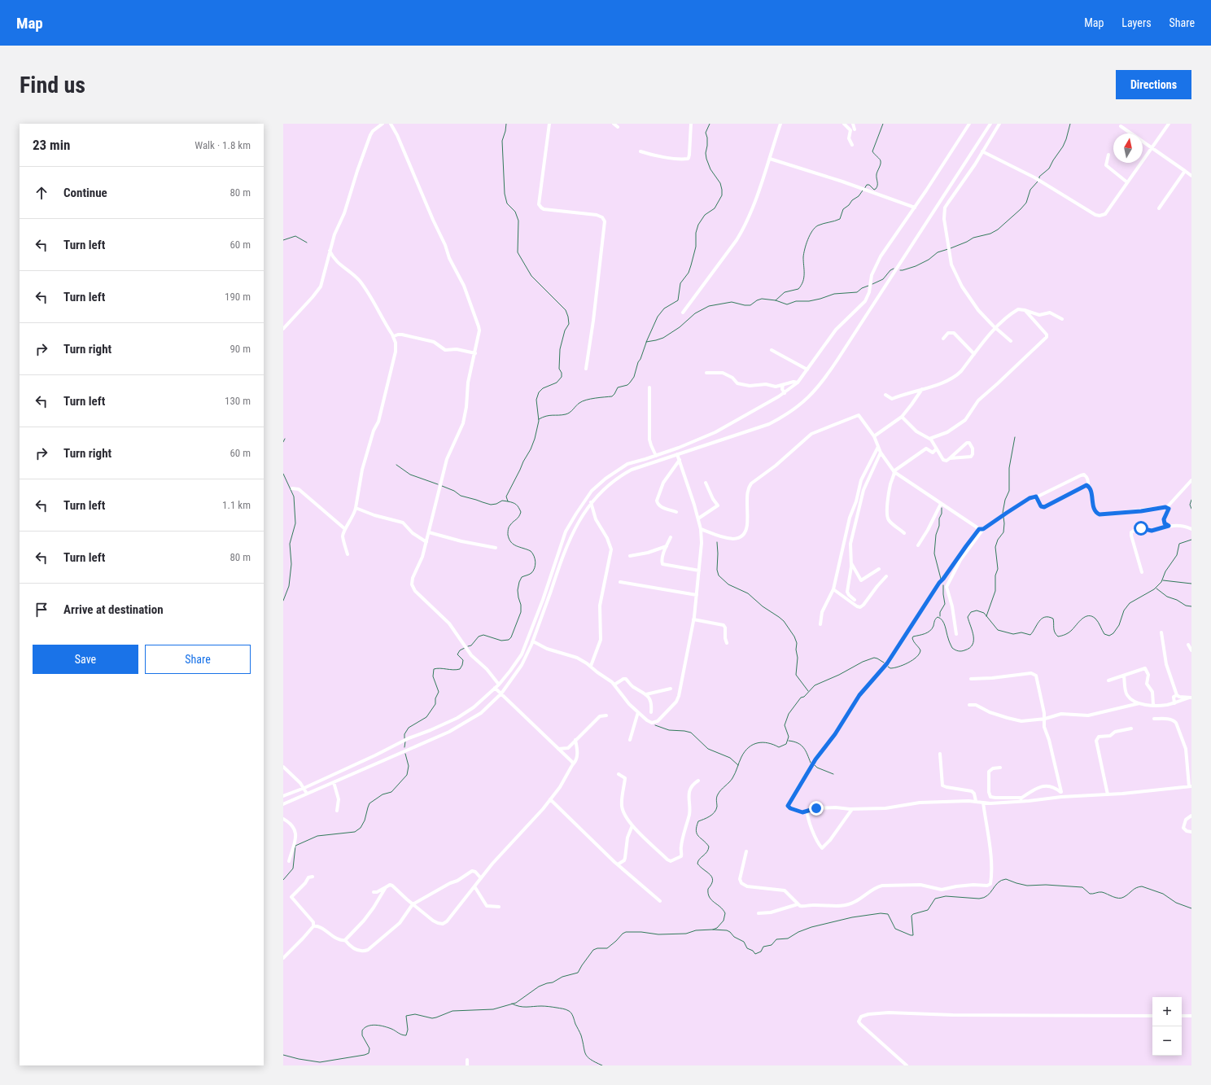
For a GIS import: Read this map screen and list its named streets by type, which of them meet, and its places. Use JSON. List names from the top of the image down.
{
  "north": "top",
  "page": {
    "header": "Map",
    "nav": ["Map", "Layers", "Share"],
    "buttons": [
      "Directions",
      ["Save", "Share"]
    ],
    "title": "Find us",
    "heading": ["23 min", "Walk · 1.8 km"],
    "list": [
      ["Continue", "80 m"],
      ["Turn left", "60 m"],
      ["Turn left", "190 m"],
      ["Turn right", "90 m"],
      ["Turn left", "130 m"],
      ["Turn right", "60 m"],
      ["Turn left", "1.1 km"],
      ["Turn left", "80 m"],
      "Arrive at destination"
    ],
    "map_buttons": ["+", "−"]
  }
}
